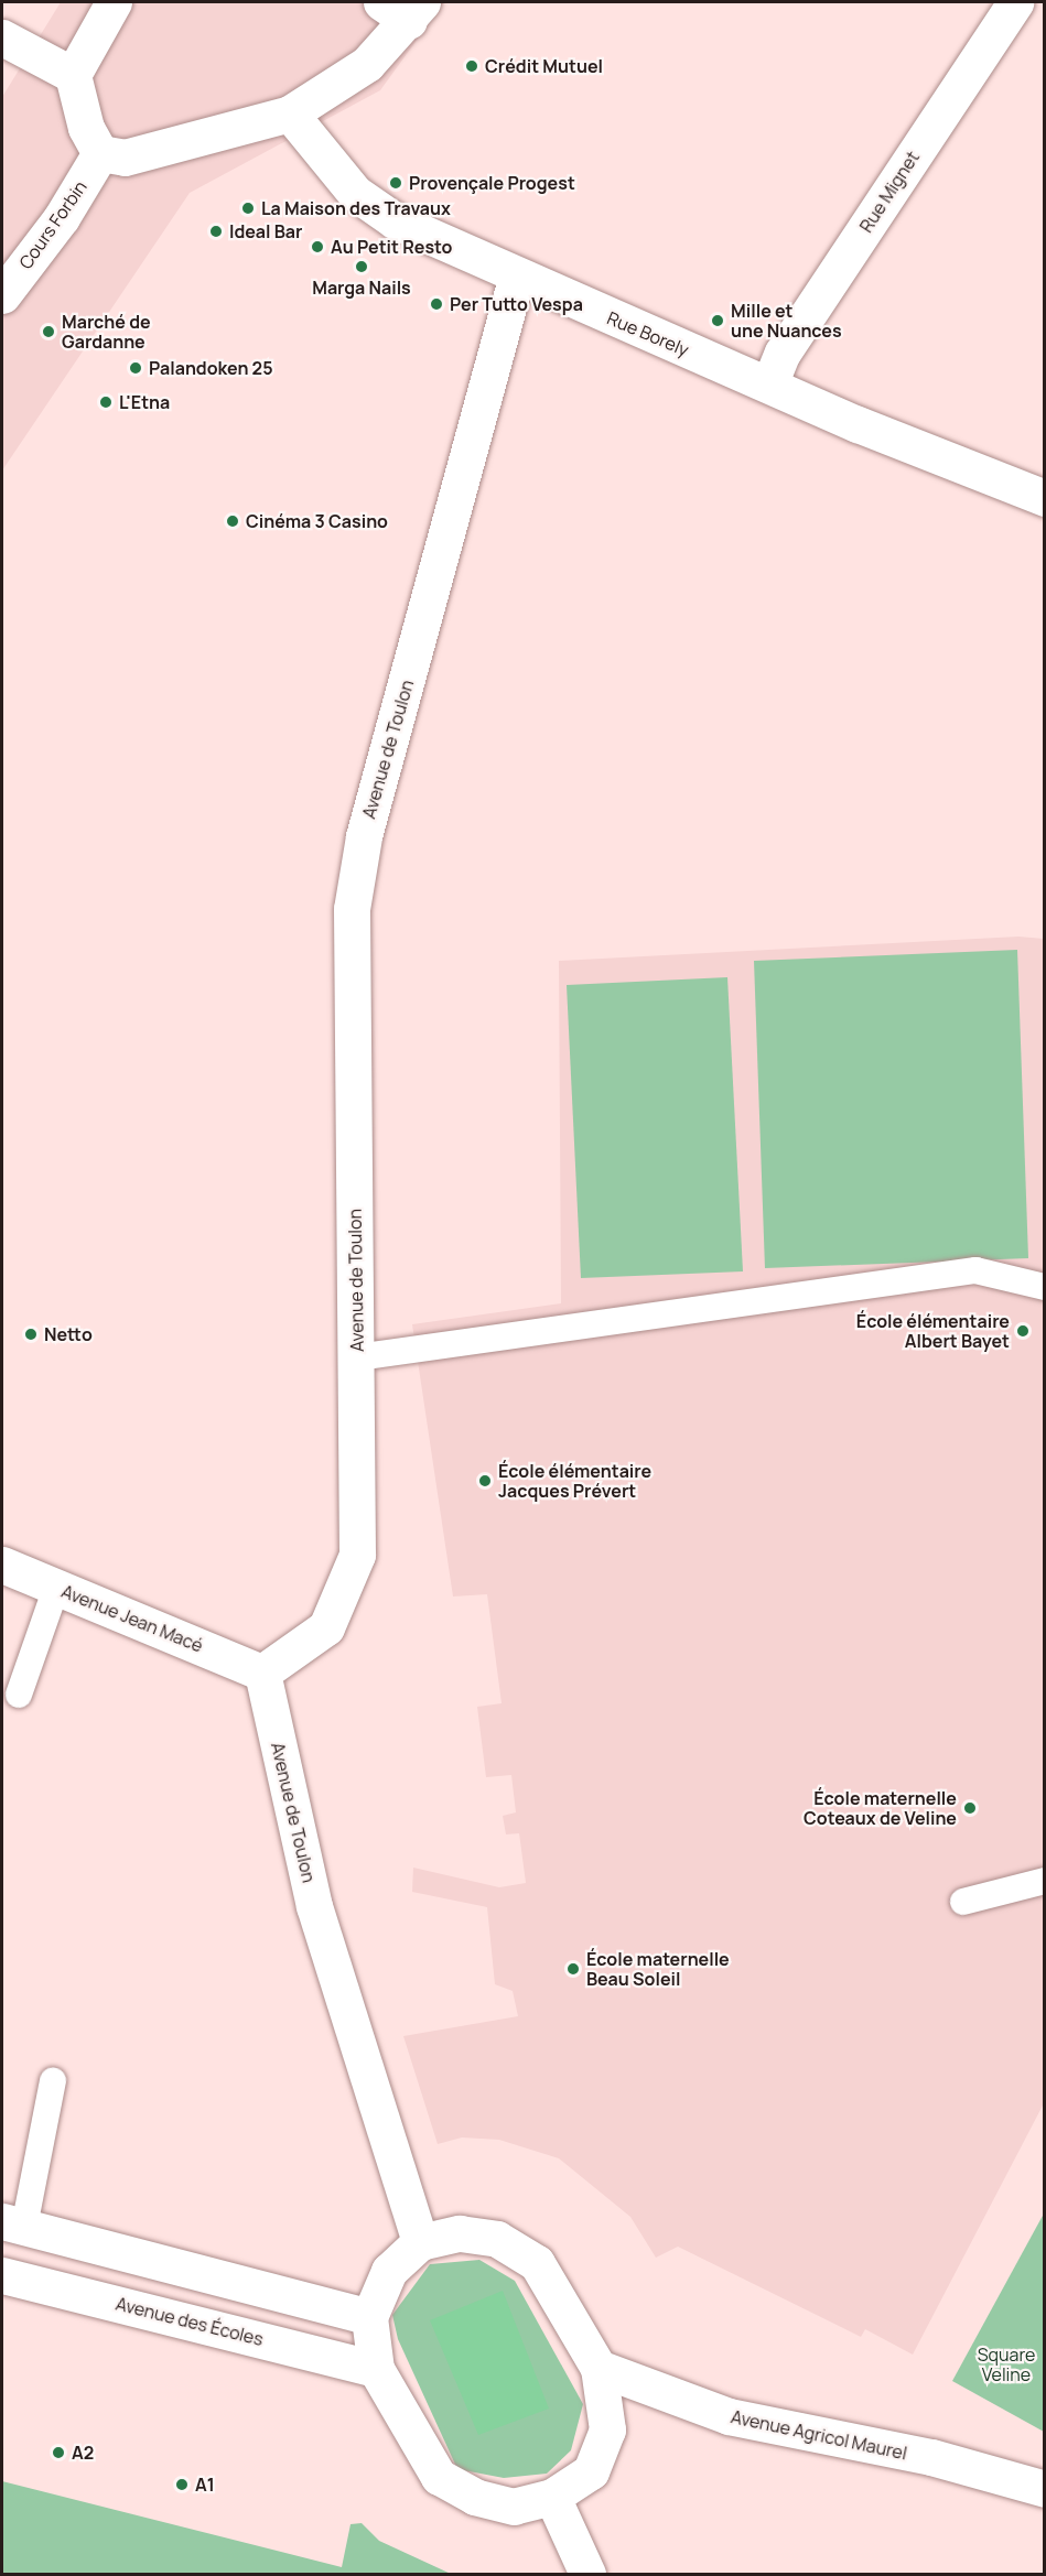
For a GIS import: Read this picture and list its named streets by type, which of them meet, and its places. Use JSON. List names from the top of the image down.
{
  "streets": {
    "street": [
      "Rue Mignet",
      "Cours Forbin",
      "Rue Borely",
      "Avenue de Toulon",
      "Avenue Jean Macé",
      "Avenue des Écoles",
      "Avenue Agricol Maurel"
    ]
  },
  "crossings": [
    ["Rue Mignet", "Rue Borely"],
    ["Rue Borely", "Avenue de Toulon"],
    ["Avenue de Toulon", "Avenue Jean Macé"]
  ],
  "parks": ["Square Veline"],
  "places": [
    "Crédit Mutuel",
    "Provençale Progest",
    "La Maison des Travaux",
    "Ideal Bar",
    "Au Petit Resto",
    "Marga Nails",
    "Per Tutto Vespa",
    "Mille et une Nuances",
    "Marché de Gardanne",
    "Palandoken 25",
    "L'Etna",
    "Cinéma 3 Casino",
    "École élémentaire Albert Bayet",
    "Netto",
    "École élémentaire Jacques Prévert",
    "École maternelle Coteaux de Veline",
    "École maternelle Beau Soleil",
    "A2",
    "A1"
  ]
}
